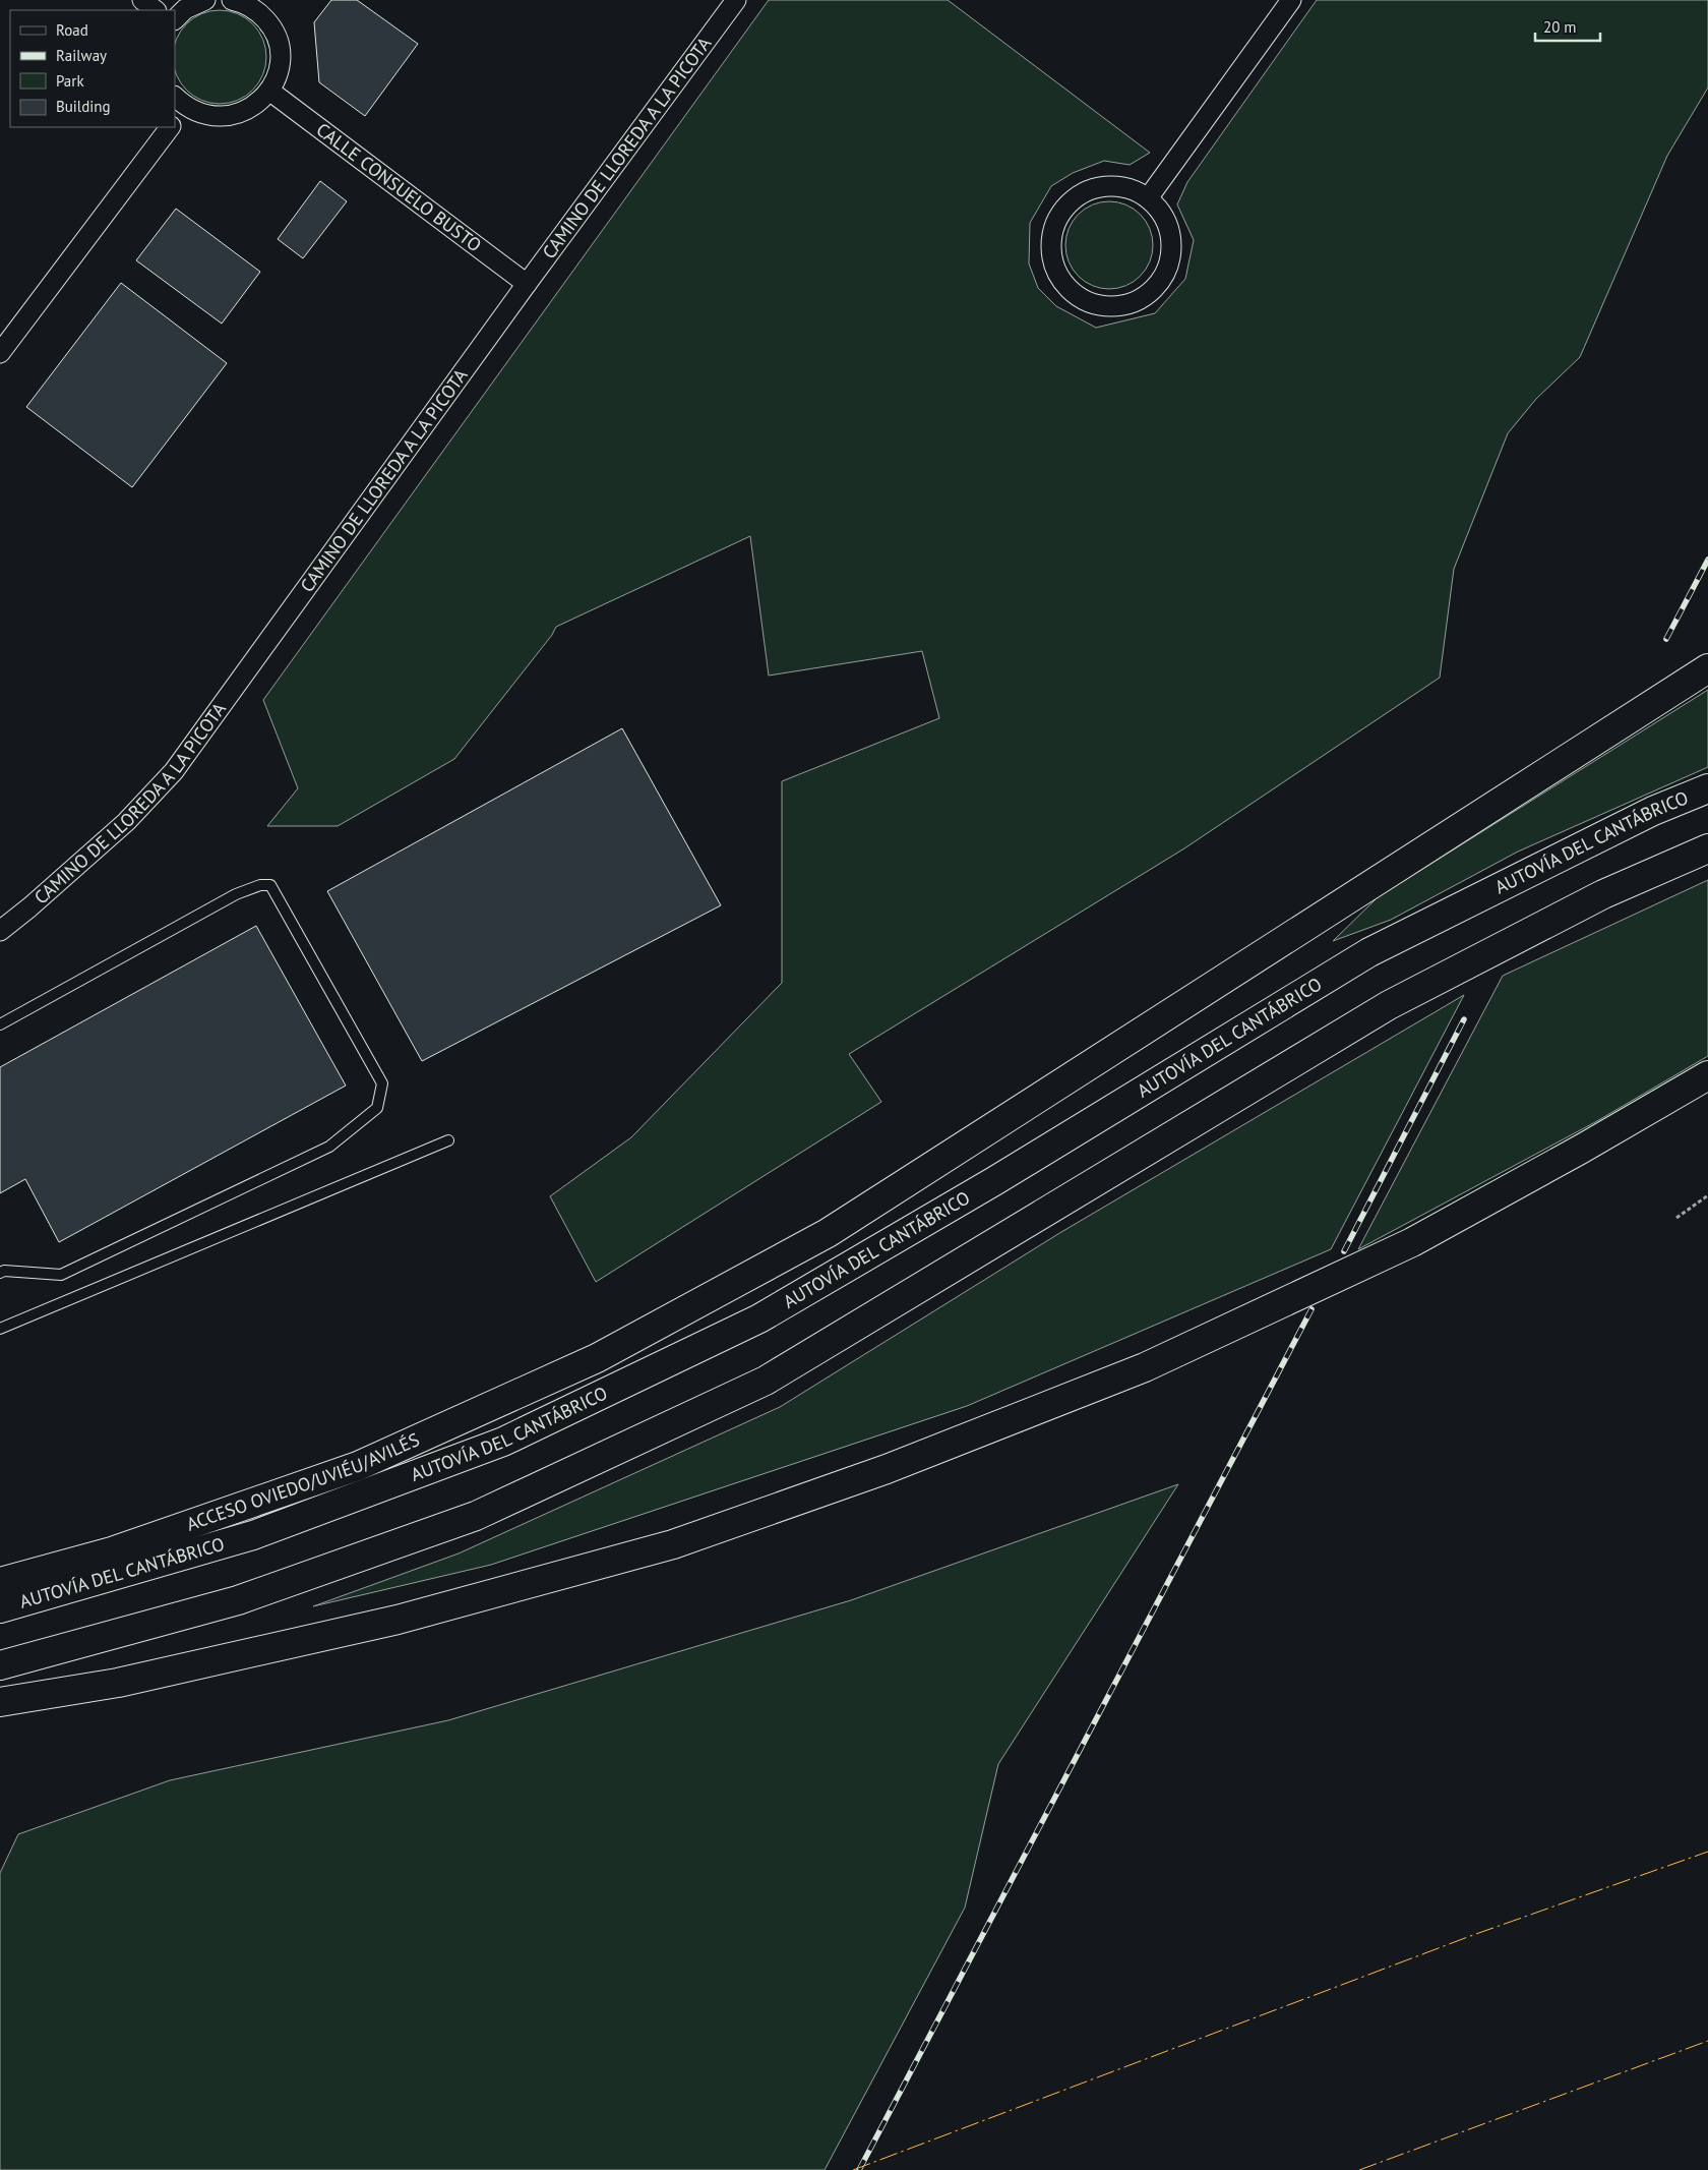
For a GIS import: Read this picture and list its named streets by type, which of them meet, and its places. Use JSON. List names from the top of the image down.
{
  "streets": {
    "highway": ["AUTOVÍA DEL CANTÁBRICO", "ACCESO OVIEDO/UVIÉU/AVILÉS"],
    "street": ["CAMINO DE LLOREDA A LA PICOTA", "CALLE CONSUELO BUSTO"]
  },
  "crossings": [
    ["CAMINO DE LLOREDA A LA PICOTA", "CALLE CONSUELO BUSTO"]
  ],
  "legend": [
    "Road",
    "Railway",
    "Park",
    "Building"
  ],
  "scale_bar": "20 m"
}
